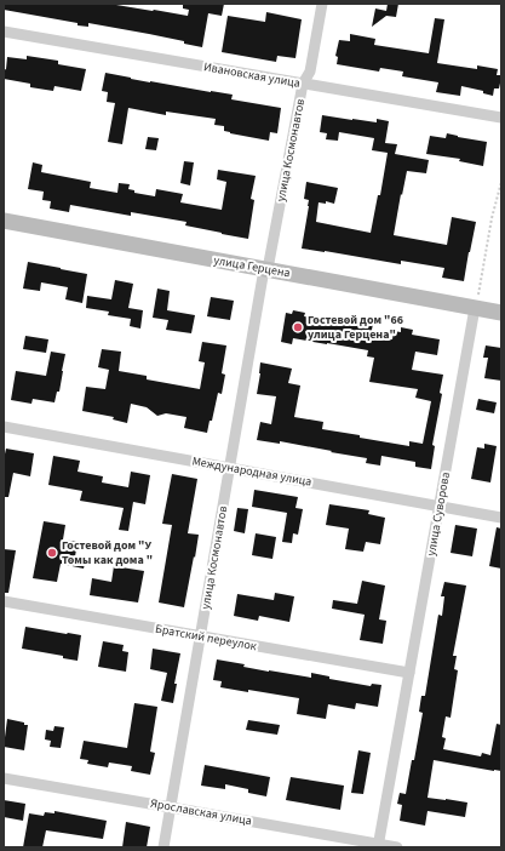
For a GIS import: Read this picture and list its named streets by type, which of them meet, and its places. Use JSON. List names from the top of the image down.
{
  "streets": {
    "street": [
      "Ивановская улица",
      "улица Космонавтов",
      "улица Герцена",
      "Международная улица",
      "улица Суворова",
      "Братский переулок",
      "Ярославская улица"
    ]
  },
  "crossings": [
    ["Ивановская улица", "улица Космонавтов"],
    ["улица Космонавтов", "улица Герцена"],
    ["улица Космонавтов", "Международная улица"],
    ["улица Космонавтов", "Братский переулок"],
    ["улица Космонавтов", "Ярославская улица"],
    ["улица Герцена", "улица Суворова"],
    ["Международная улица", "улица Суворова"],
    ["улица Суворова", "Братский переулок"],
    ["улица Суворова", "Ярославская улица"]
  ],
  "places": ["Гостевой дом \"66 улица Герцена\"", "Гостевой дом \"У Томы как дома \""]
}
